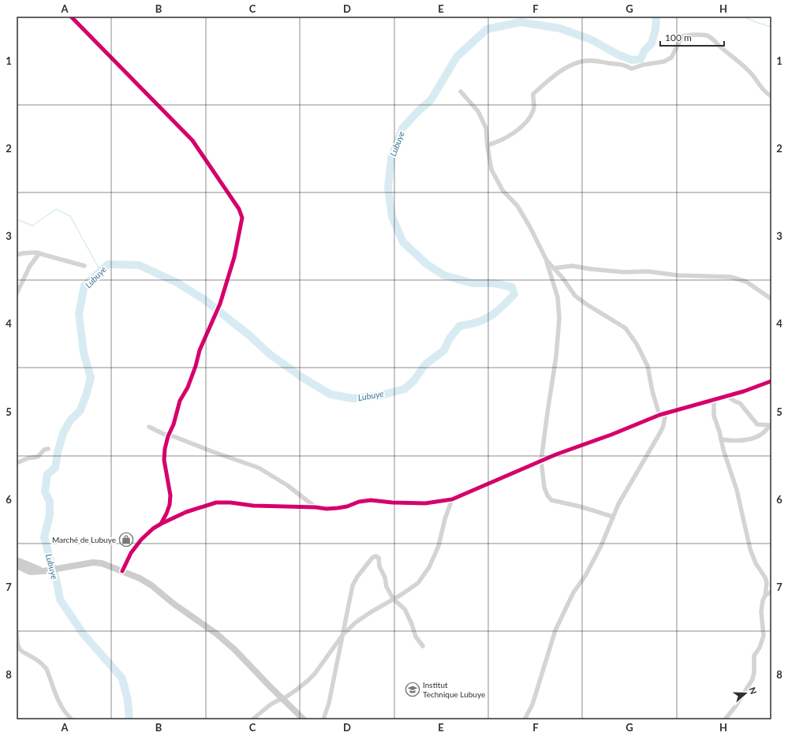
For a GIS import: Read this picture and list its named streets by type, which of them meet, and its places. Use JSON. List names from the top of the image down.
{
  "water": ["Lubuye"],
  "places": {
    "shop": ["Marché de Lubuye"],
    "school or university": ["Institut Technique Lubuye"]
  },
  "scale_bar": "100 m",
  "north": "right",
  "grid": {
    "columns": [
      "A",
      "B",
      "C",
      "D",
      "E",
      "F",
      "G",
      "H"
    ],
    "rows": [
      "1",
      "2",
      "3",
      "4",
      "5",
      "6",
      "7",
      "8"
    ]
  }
}
